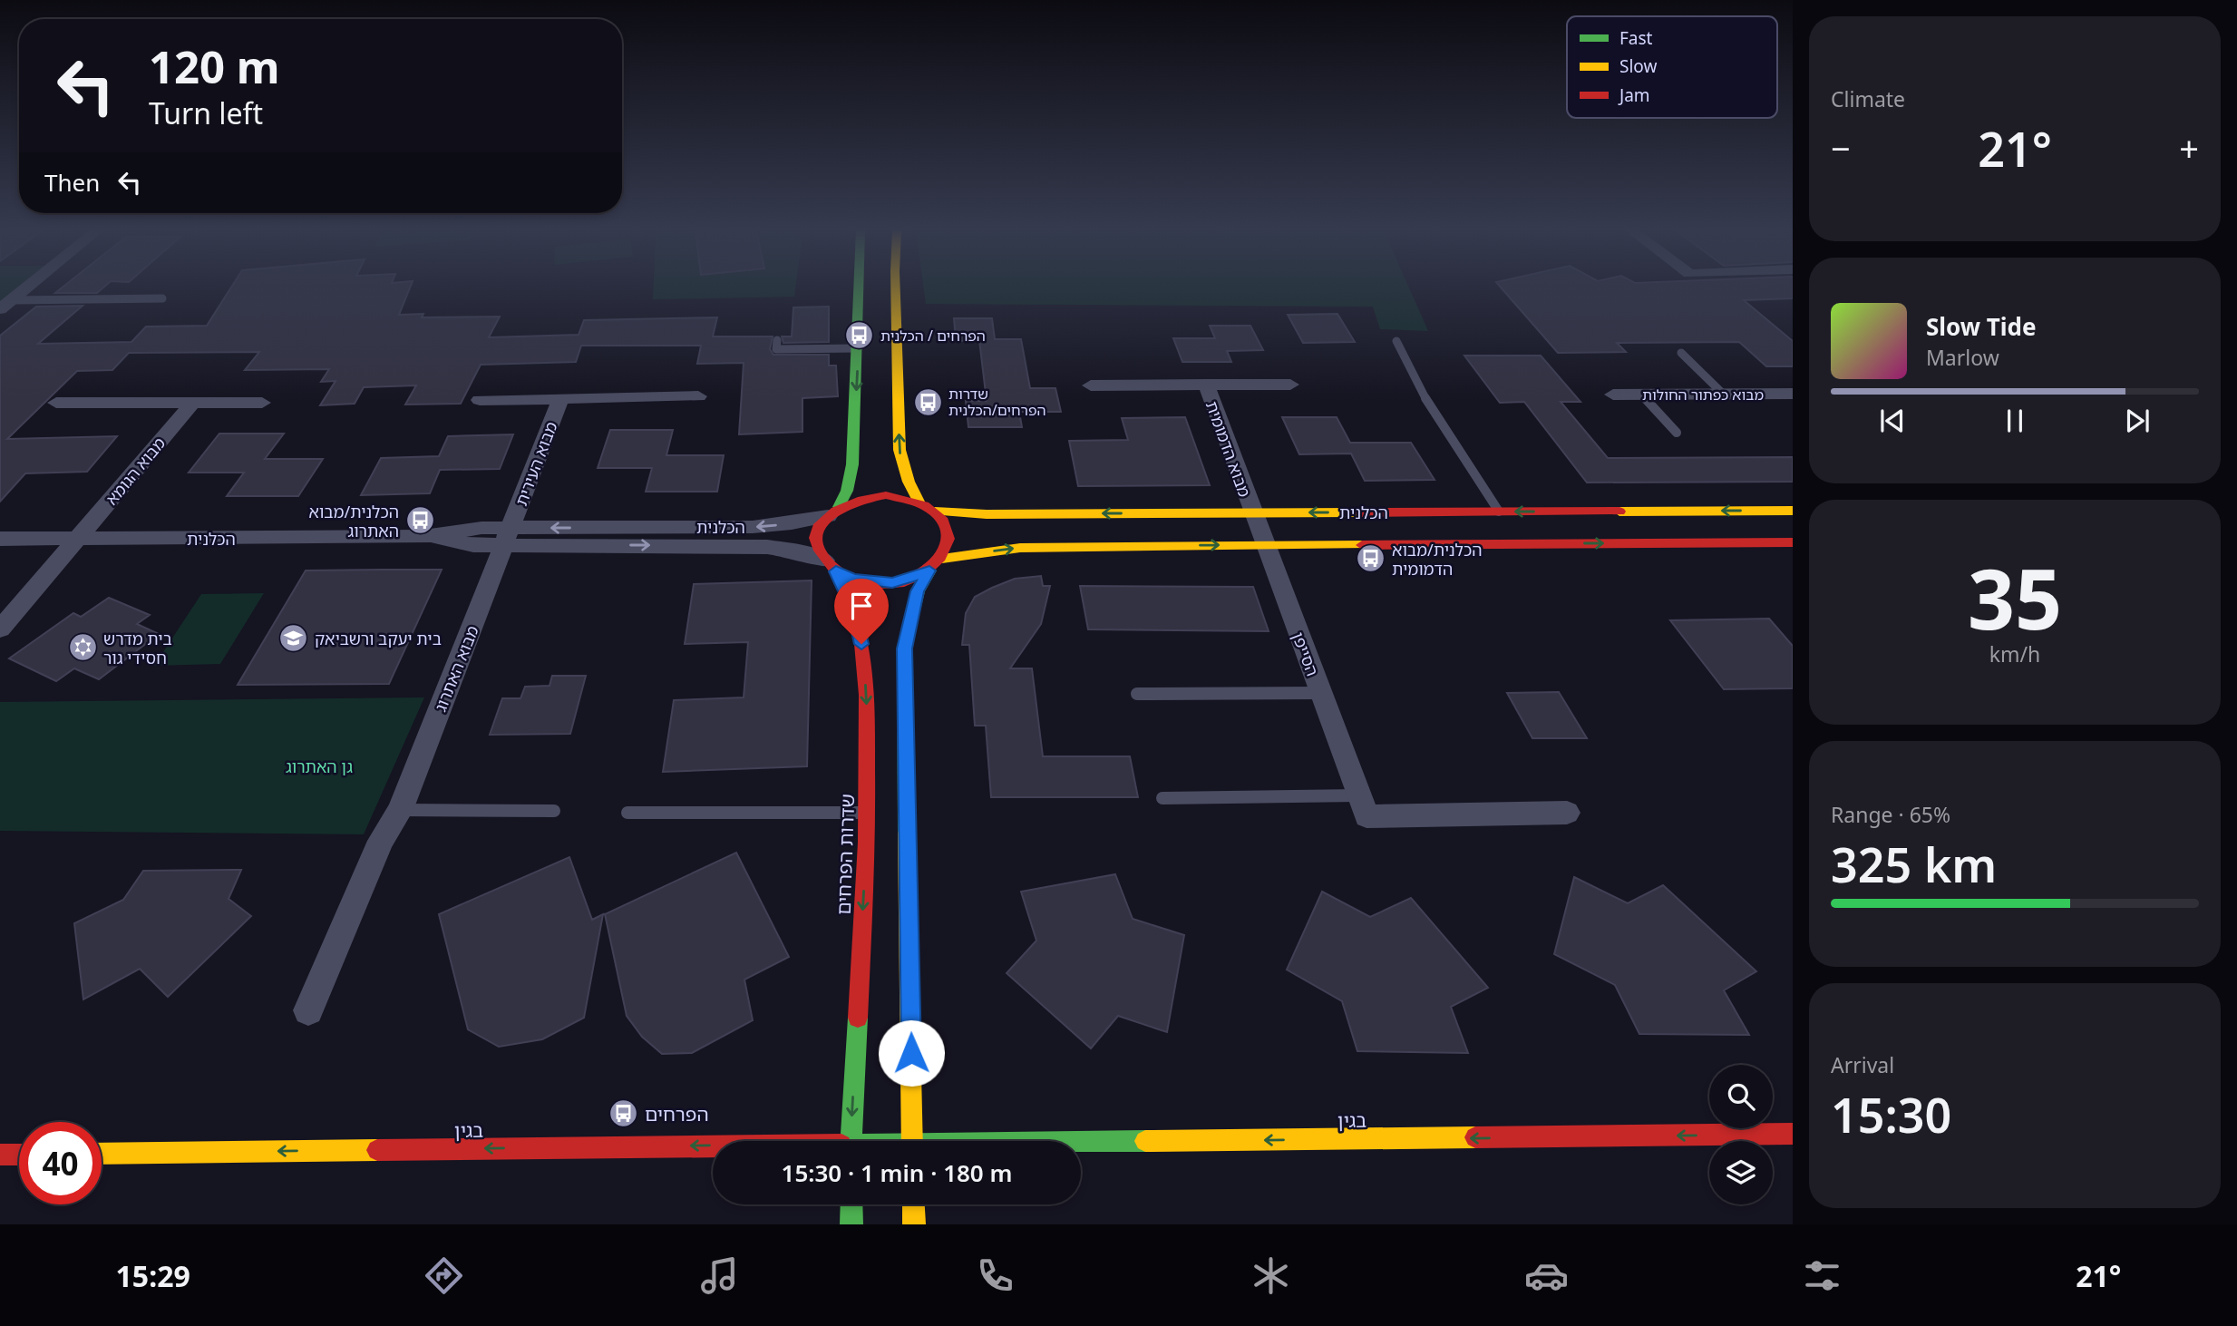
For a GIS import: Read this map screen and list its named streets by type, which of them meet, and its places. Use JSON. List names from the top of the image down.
{
  "streets": {
    "street": [
      "מבוא כפתור החולות",
      "מבוא הדמומית",
      "מבוא העירית",
      "מבוא הגומא",
      "הכלנית",
      "הסייפן",
      "מבוא האתרוג",
      "שדרות הפרחים",
      "בגין"
    ]
  },
  "crossings": [
    ["מבוא הדמומית", "הכלנית"],
    ["מבוא הדמומית", "הסייפן"],
    ["מבוא העירית", "הכלנית"],
    ["מבוא העירית", "מבוא האתרוג"],
    ["מבוא הגומא", "הכלנית"],
    ["הכלנית", "הסייפן"],
    ["הכלנית", "מבוא האתרוג"],
    ["הכלנית", "שדרות הפרחים"]
  ],
  "one_way": ["בגין"],
  "parks": ["גן האתרוג"],
  "places": {
    "bus stop": [
      "הפרחים / הכלנית",
      "שדרות הפרחים/הכלנית",
      "הכלנית/מבוא האתרוג",
      "הכלנית/מבוא הדמומית",
      "הפרחים"
    ],
    "school or university": ["בית יעקב ורשביאק"],
    "synagogue": ["בית מדרש חסידי גור"]
  },
  "legend": ["Fast", "Slow", "Jam"],
  "page": {
    "tile": [
      "Climate",
      ["35", "km/h"],
      ["Range · 65%", "325 km"],
      ["Arrival", "15:30"]
    ],
    "turn": ["120 m", "Turn left"],
    "heat": ["−", "21°", "+"],
    "then": "Then",
    "song": ["Slow Tide", "Marlow"],
    "limit": "40",
    "trip": "15:30 · 1 min · 180 m",
    "tabs": ["15:29", "21°"]
  }
}
